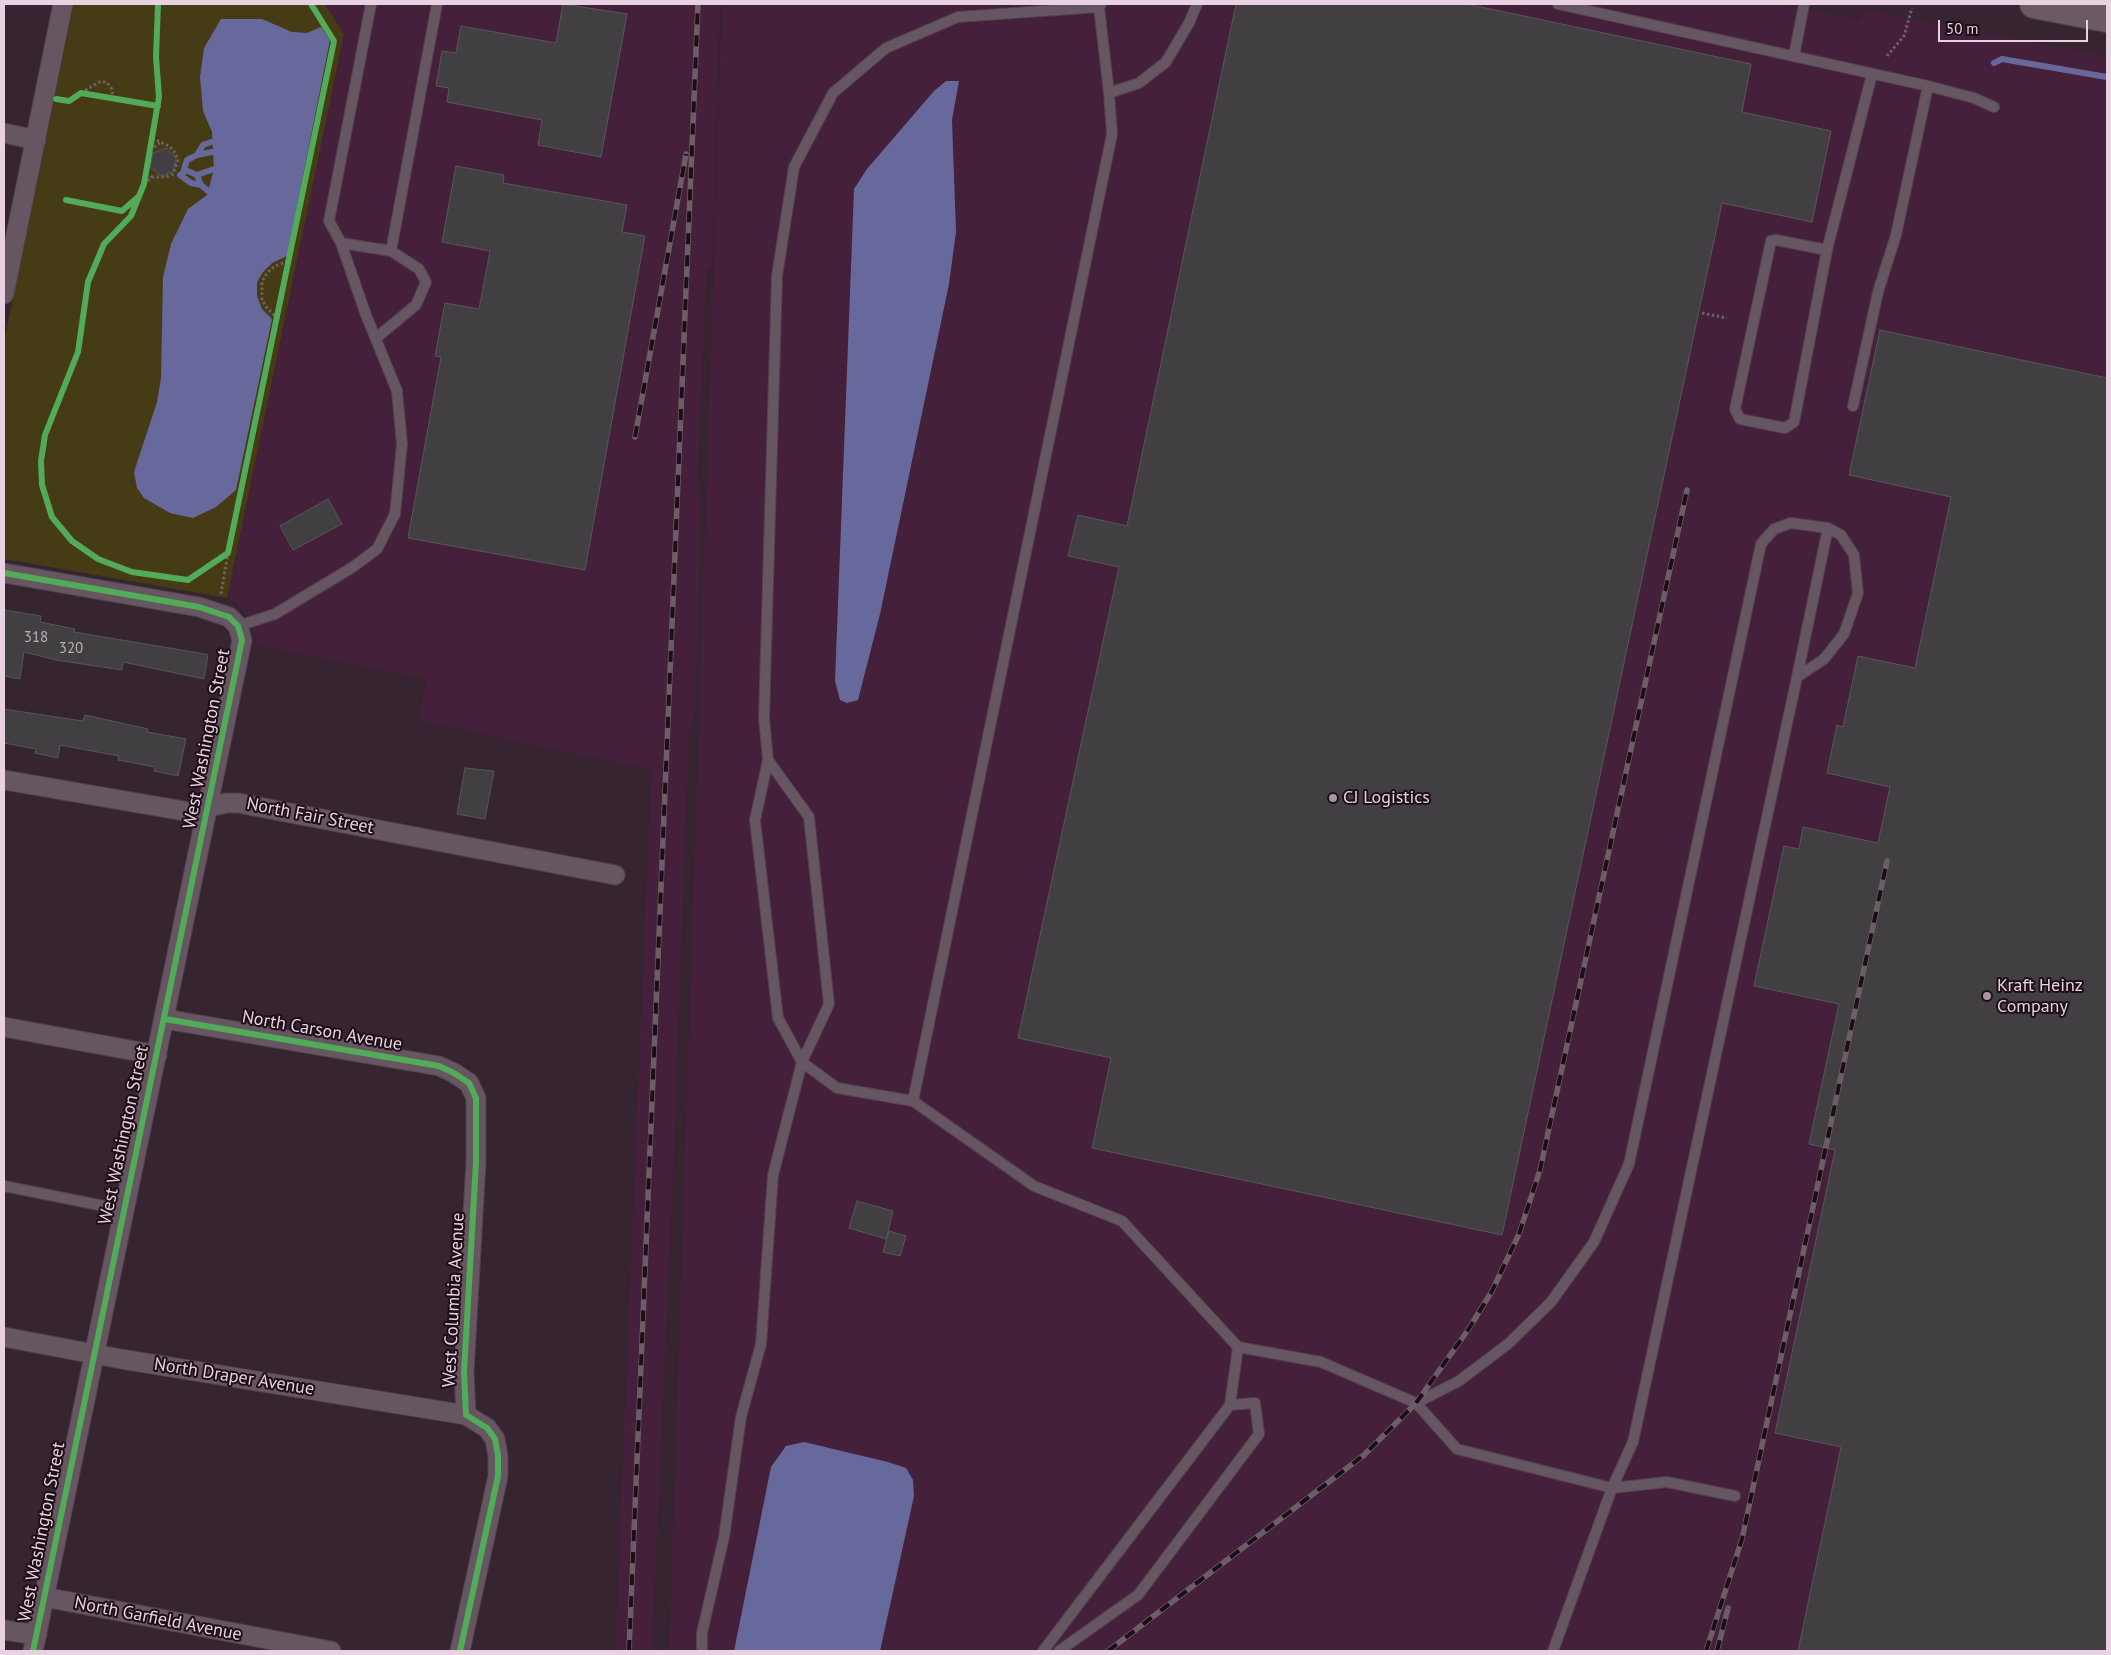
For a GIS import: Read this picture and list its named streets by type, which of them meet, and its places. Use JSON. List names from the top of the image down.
{
  "streets": {
    "street": [
      "West Washington Street",
      "North Fair Street",
      "North Carson Avenue",
      "West Columbia Avenue",
      "North Draper Avenue",
      "North Garfield Avenue"
    ]
  },
  "crossings": [
    ["West Washington Street", "North Fair Street"],
    ["West Washington Street", "North Carson Avenue"],
    ["West Washington Street", "North Draper Avenue"],
    ["West Washington Street", "North Garfield Avenue"],
    ["North Carson Avenue", "West Columbia Avenue"],
    ["West Columbia Avenue", "North Draper Avenue"]
  ],
  "places": ["CJ Logistics", "Kraft Heinz Company"],
  "house_numbers": ["318", "320"],
  "scale_bar": "50 m"
}
